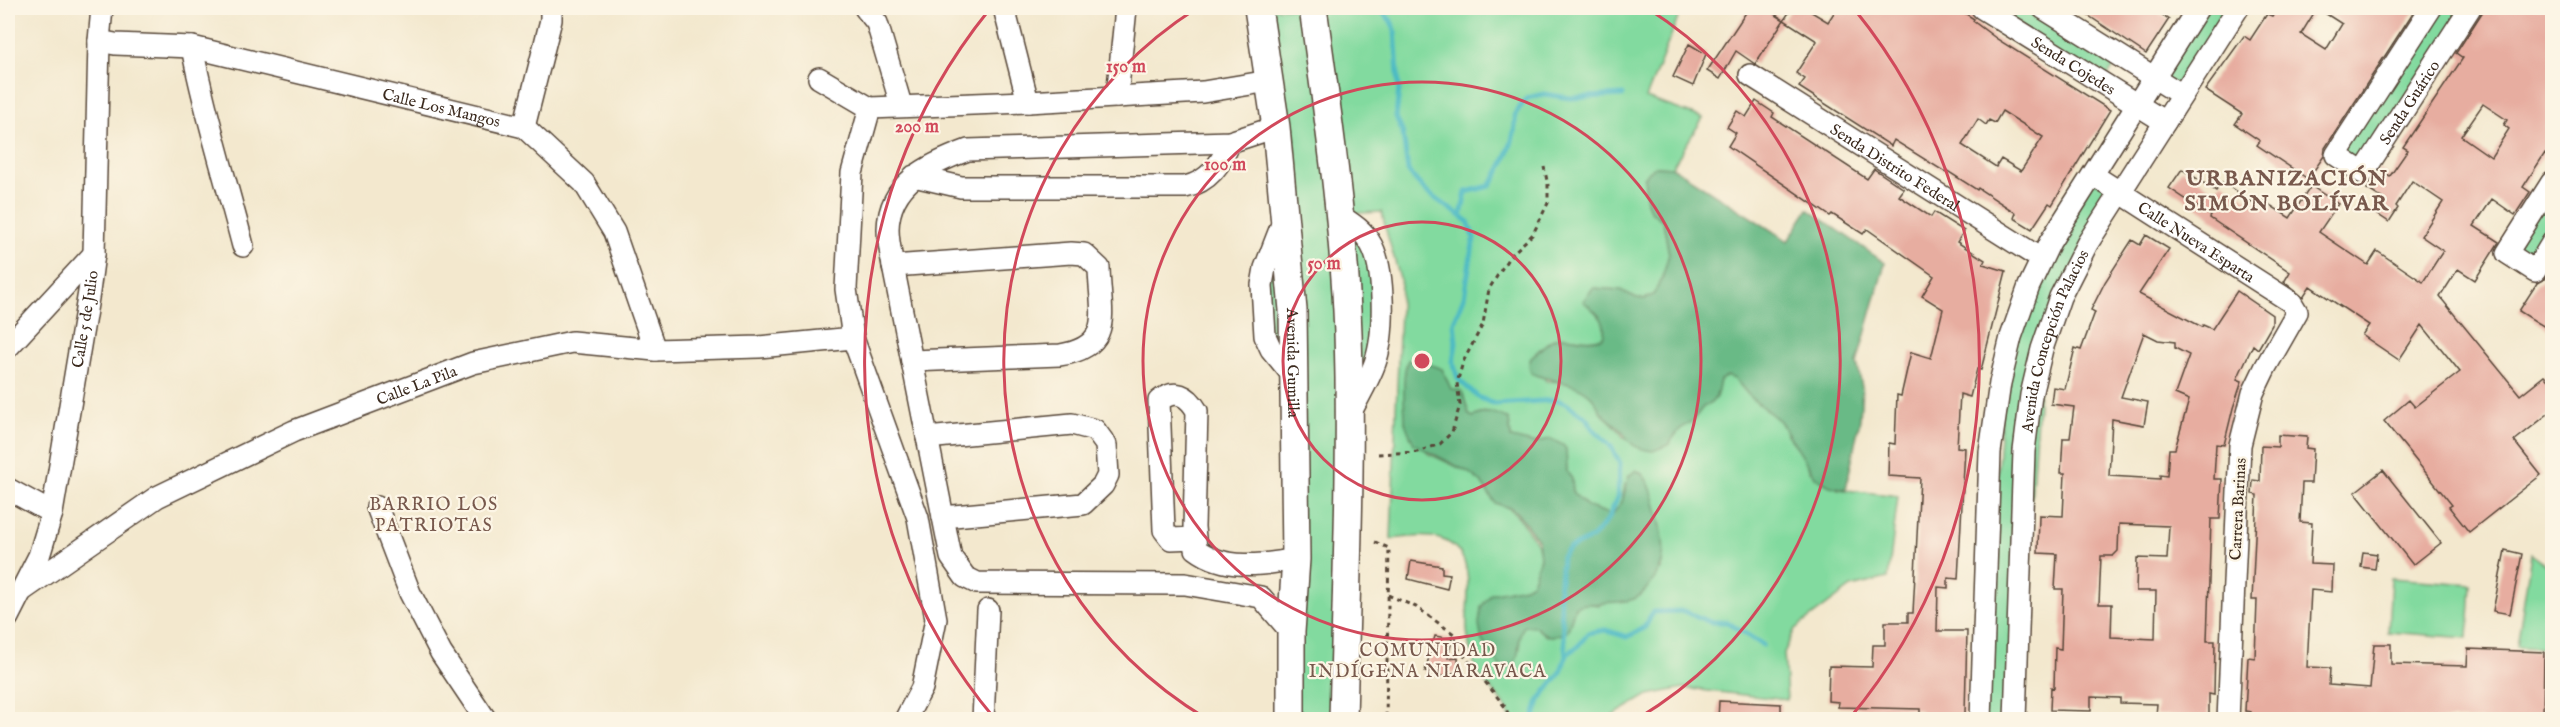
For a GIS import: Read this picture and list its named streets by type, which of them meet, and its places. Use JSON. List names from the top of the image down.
{
  "streets": {
    "main road": ["Avenida Gumilla"],
    "street": [
      "Senda Cojedes",
      "Senda Guárico",
      "Calle Los Mangos",
      "Senda Distrito Federal",
      "Calle Nueva Esparta",
      "Calle 5 de Julio",
      "Avenida Concepción Palacios",
      "Calle La Pila",
      "Carrera Barinas"
    ]
  },
  "crossings": [
    ["Senda Cojedes", "Avenida Concepción Palacios"],
    ["Calle Los Mangos", "Calle 5 de Julio"],
    ["Calle Los Mangos", "Calle La Pila"],
    ["Senda Distrito Federal", "Avenida Concepción Palacios"],
    ["Calle Nueva Esparta", "Avenida Concepción Palacios"],
    ["Calle Nueva Esparta", "Carrera Barinas"],
    ["Calle 5 de Julio", "Calle La Pila"]
  ],
  "districts": ["URBANIZACIÓN SIMÓN BOLÍVAR", "BARRIO LOS PATRIOTAS", "COMUNIDAD INDÍGENA NIARAVACA"],
  "rings": [
    "150 m",
    "200 m",
    "100 m",
    "50 m"
  ]
}
